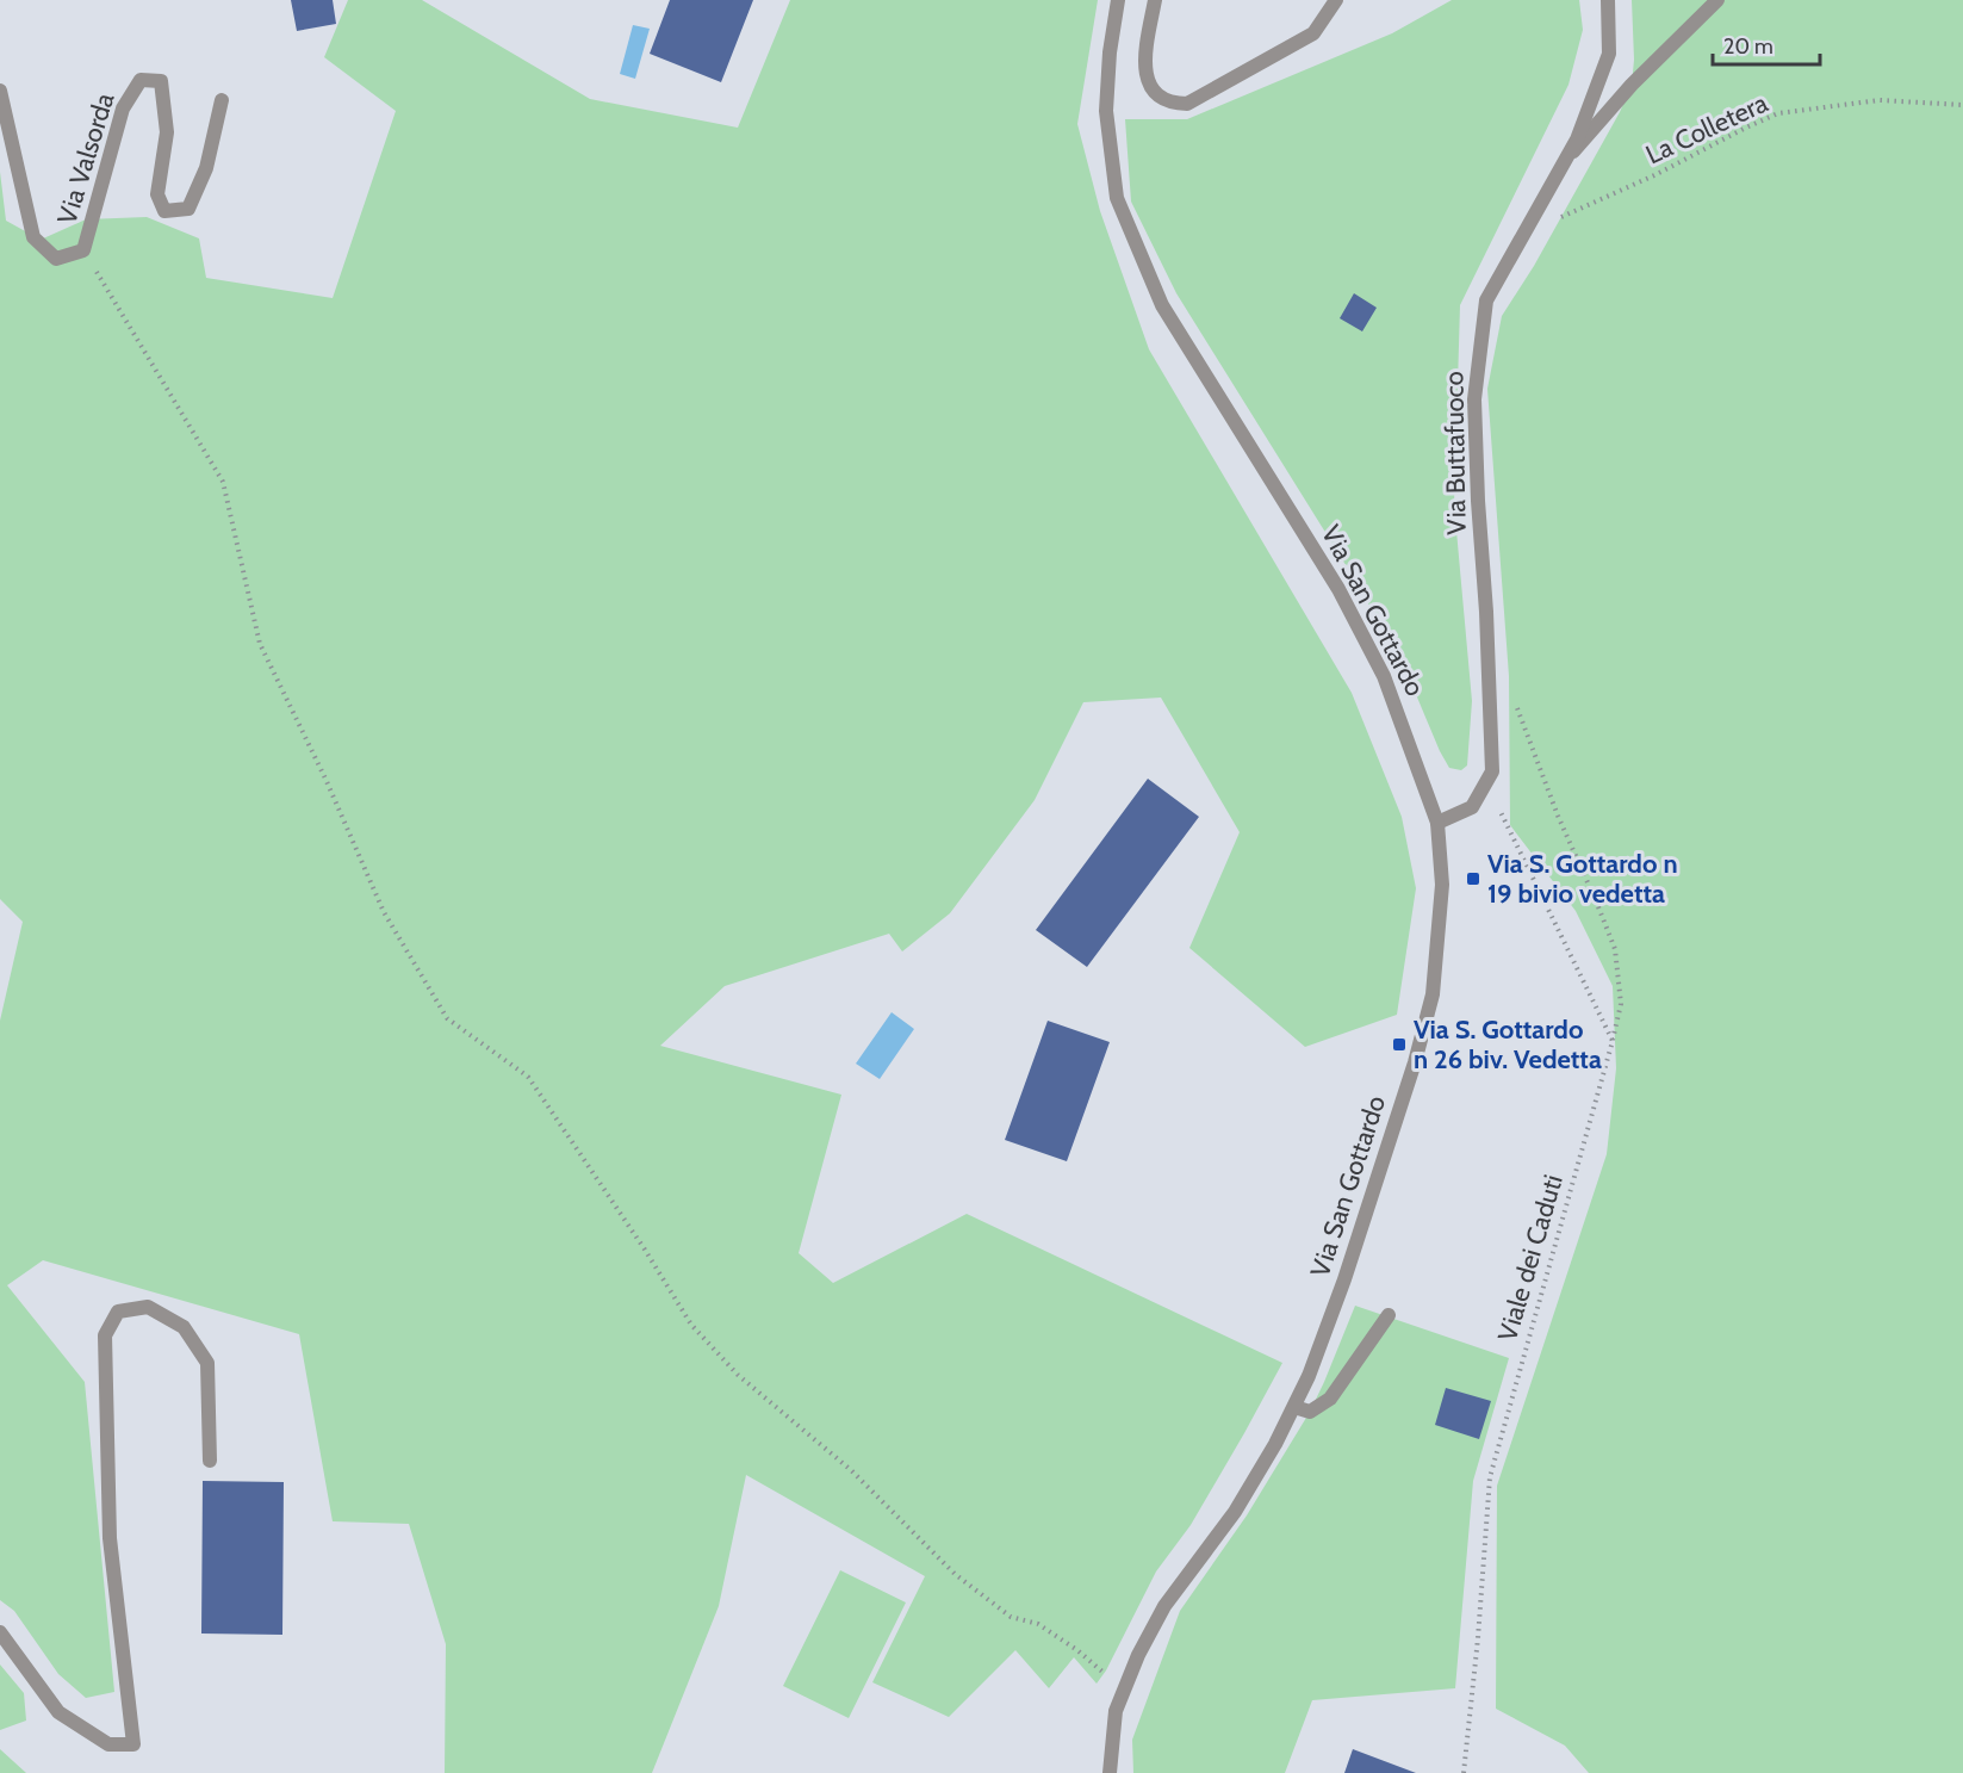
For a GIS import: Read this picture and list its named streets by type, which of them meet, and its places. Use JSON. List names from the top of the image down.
{
  "streets": {
    "street": ["Via Valsorda", "Via Buttafuoco", "Via San Gottardo"],
    "path": ["La Colletera", "Viale dei Caduti"]
  },
  "crossings": [
    ["La Colletera", "Via Buttafuoco"],
    ["Via Buttafuoco", "Via San Gottardo"]
  ],
  "places": {
    "transit": ["Via S. Gottardo n 19 bivio vedetta", "Via S. Gottardo n 26 biv. Vedetta"]
  },
  "scale_bar": "20 m"
}
